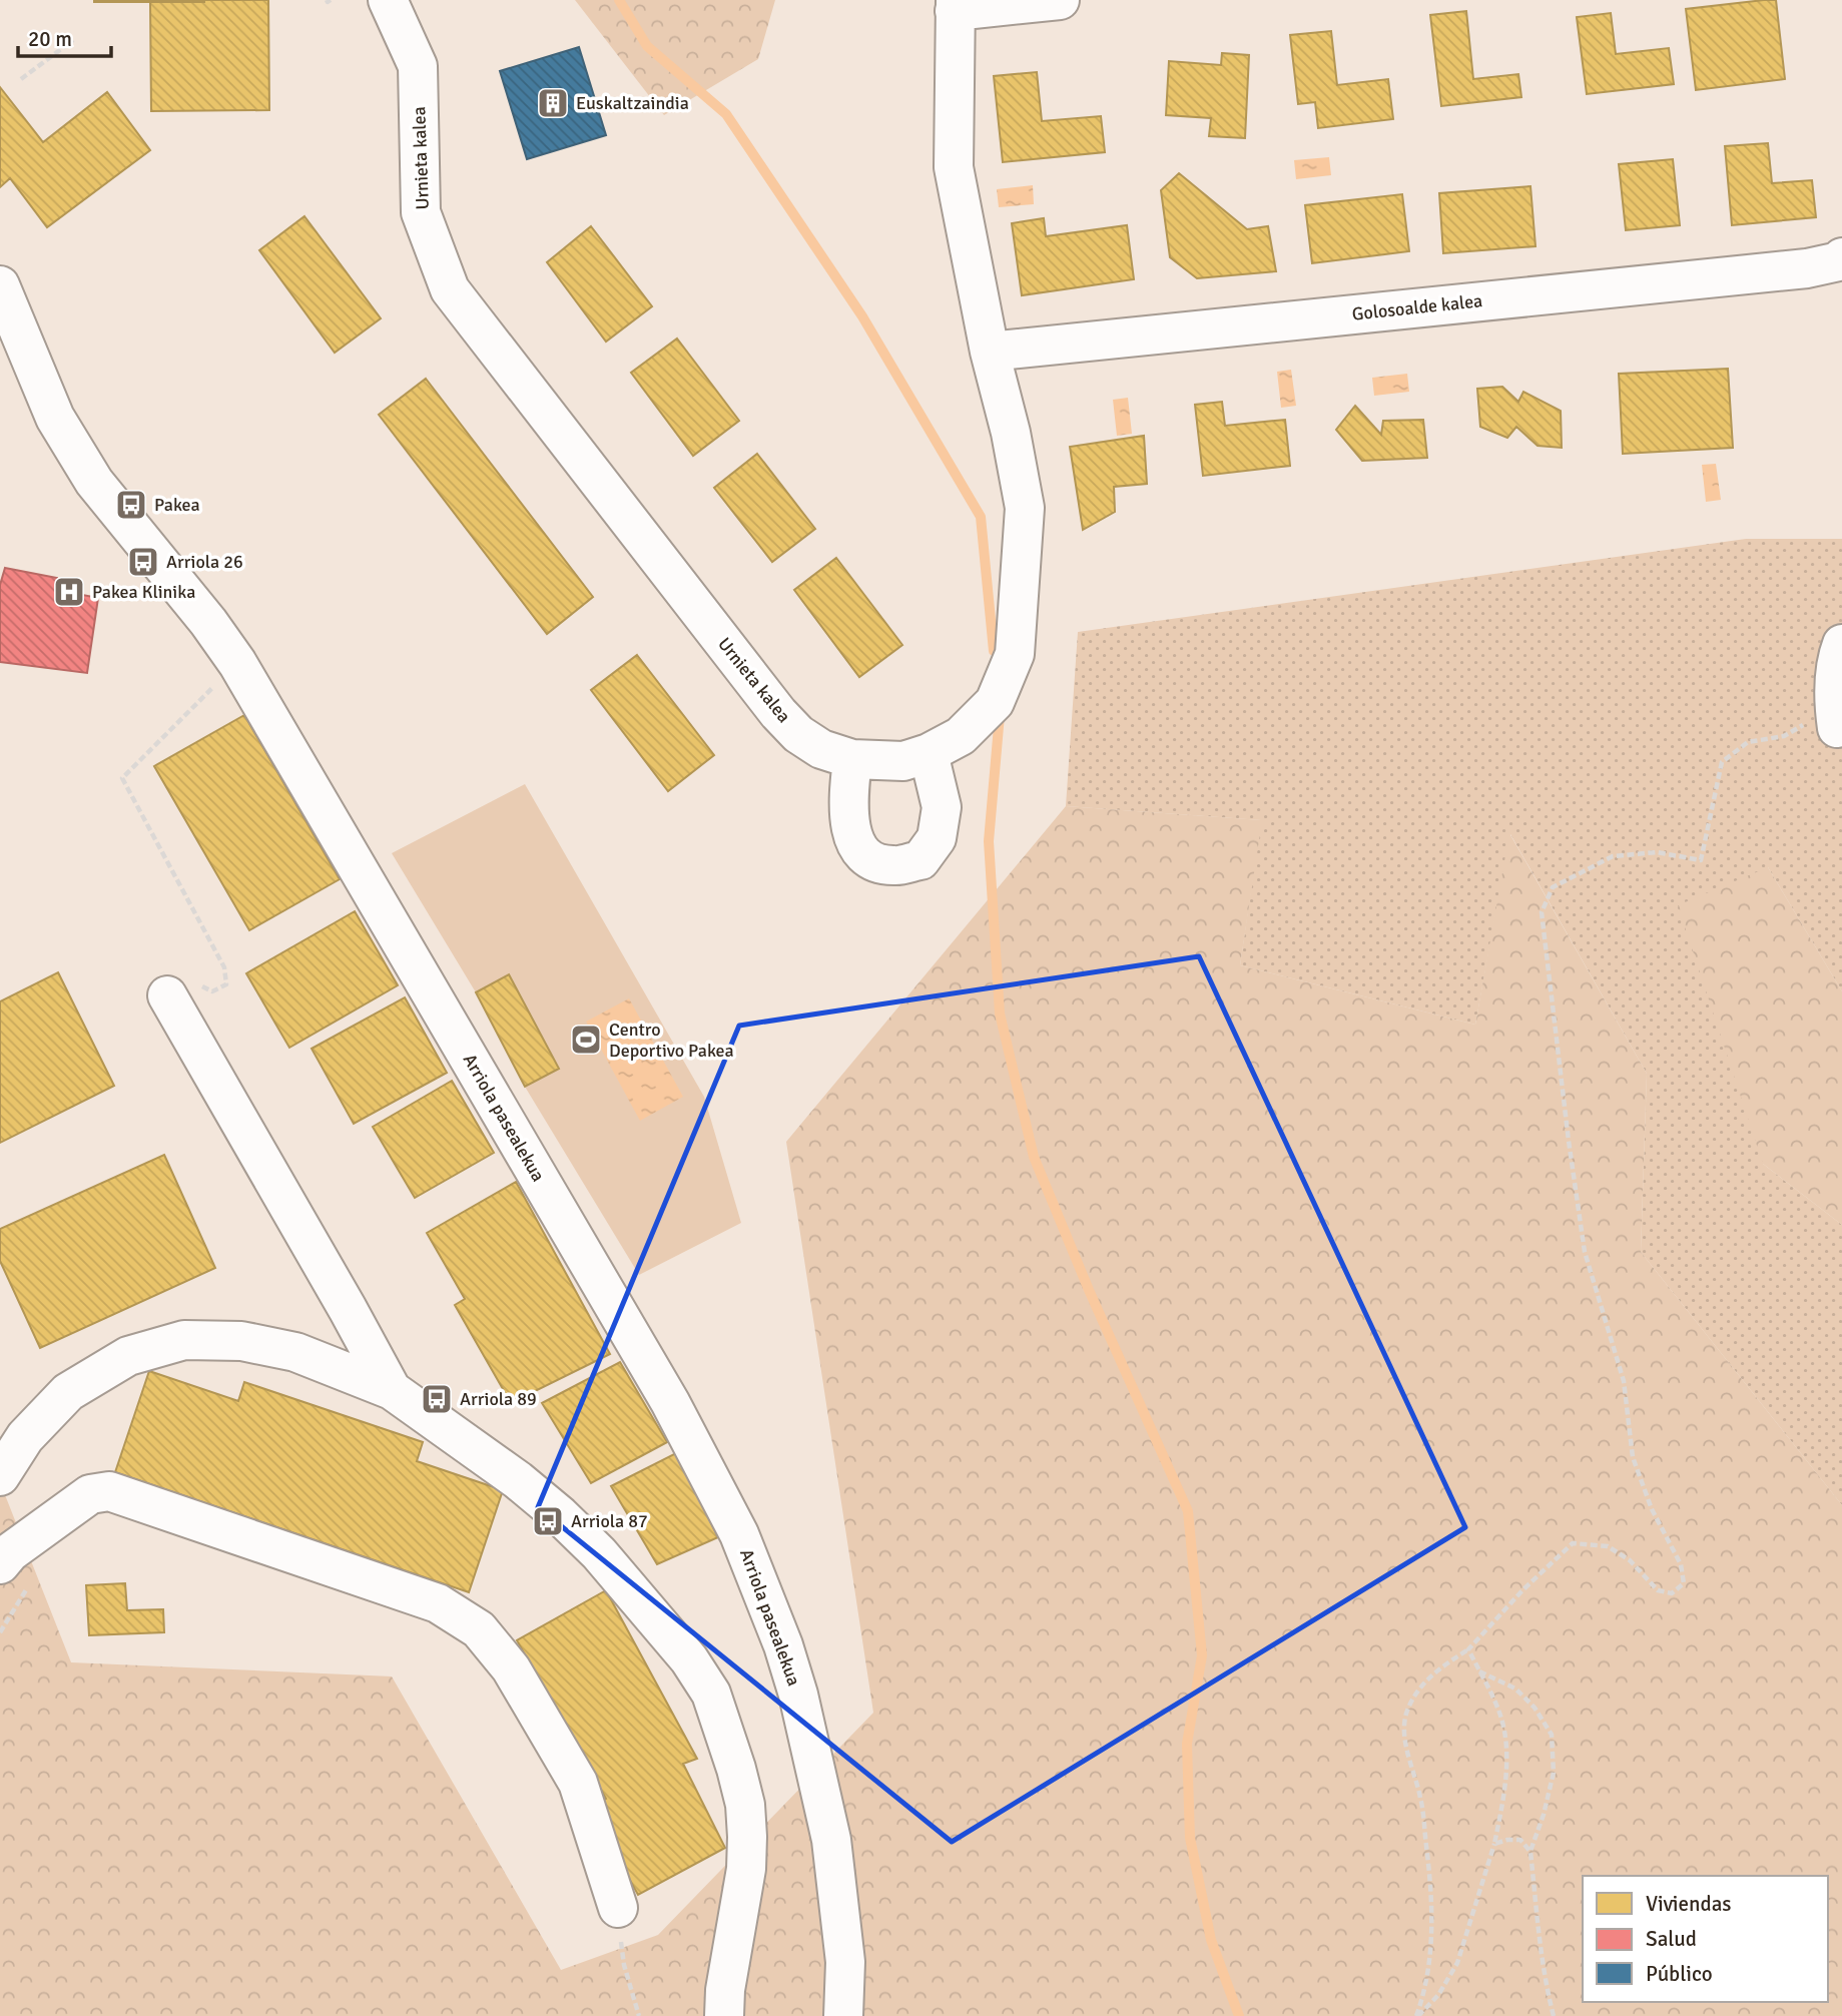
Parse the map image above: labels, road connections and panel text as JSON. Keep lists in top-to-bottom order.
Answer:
{
  "streets": {
    "street": ["Urnieta kalea", "Golosoalde kalea", "Arriola pasealekua"]
  },
  "crossings": [
    ["Urnieta kalea", "Golosoalde kalea"]
  ],
  "places": {
    "building": ["Euskaltzaindia"],
    "bus stop": [
      "Pakea",
      "Arriola 26",
      "Arriola 89",
      "Arriola 87"
    ],
    "hospital": ["Pakea Klinika"],
    "sports": ["Centro Deportivo Pakea"]
  },
  "legend": ["Viviendas", "Salud", "Público"],
  "scale_bar": "20 m"
}
